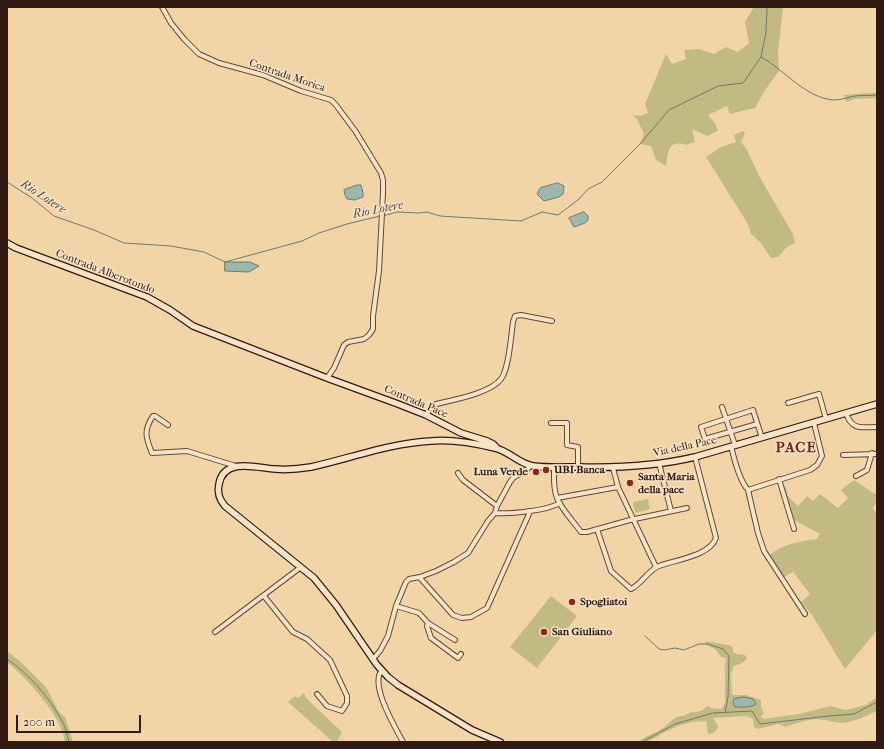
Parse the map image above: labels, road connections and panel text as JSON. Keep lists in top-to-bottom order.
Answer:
{
  "streets": {
    "main road": ["Contrada Alberotondo", "Contrada Pace", "Via della Pace"],
    "street": ["Contrada Morica"]
  },
  "crossings": [
    ["Contrada Morica", "Contrada Alberotondo"],
    ["Contrada Morica", "Contrada Pace"],
    ["Contrada Alberotondo", "Contrada Pace"],
    ["Contrada Pace", "Via della Pace"]
  ],
  "districts": ["PACE"],
  "water": ["Rio Lotere"],
  "places": [
    "UBI Banca",
    "Luna Verde",
    "Santa Maria della pace",
    "Spogliatoi",
    "San Giuliano"
  ],
  "scale_bar": "200 m"
}
